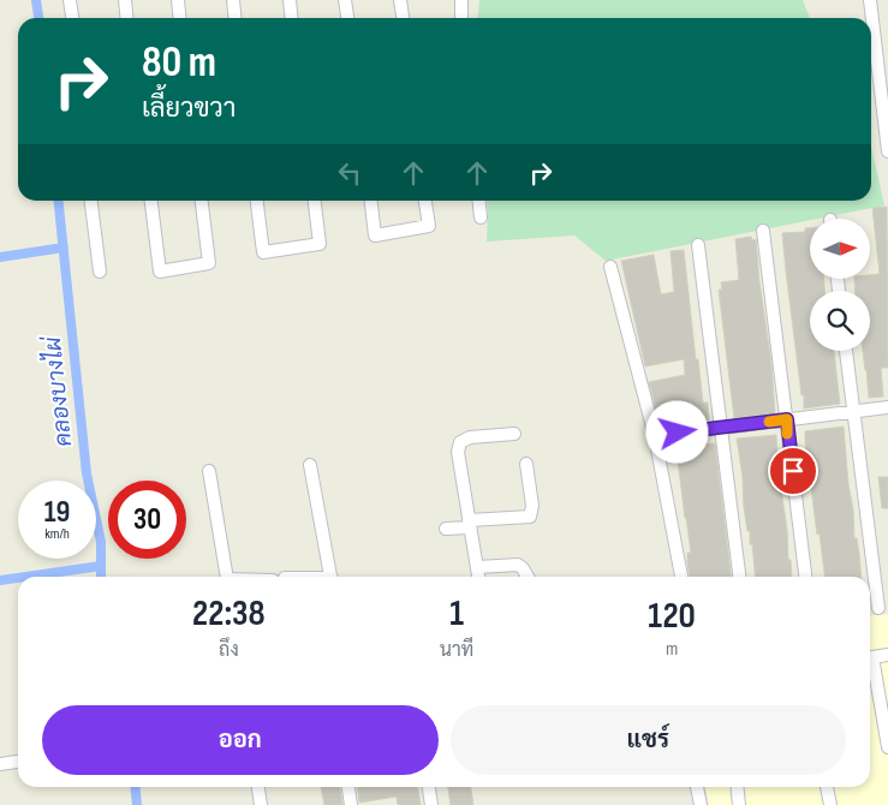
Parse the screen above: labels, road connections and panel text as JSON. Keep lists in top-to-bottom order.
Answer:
{
  "water": ["คลองบางไผ่"],
  "north": "right",
  "page": {
    "turn": ["80 m", "เลี้ยวขวา"],
    "speed": "19 km/h",
    "limit": "30",
    "eta": [
      "22:38",
      "ถึง",
      "1",
      "นาที",
      "120",
      "m"
    ],
    "buttons": ["ออก", "แชร์"]
  }
}
